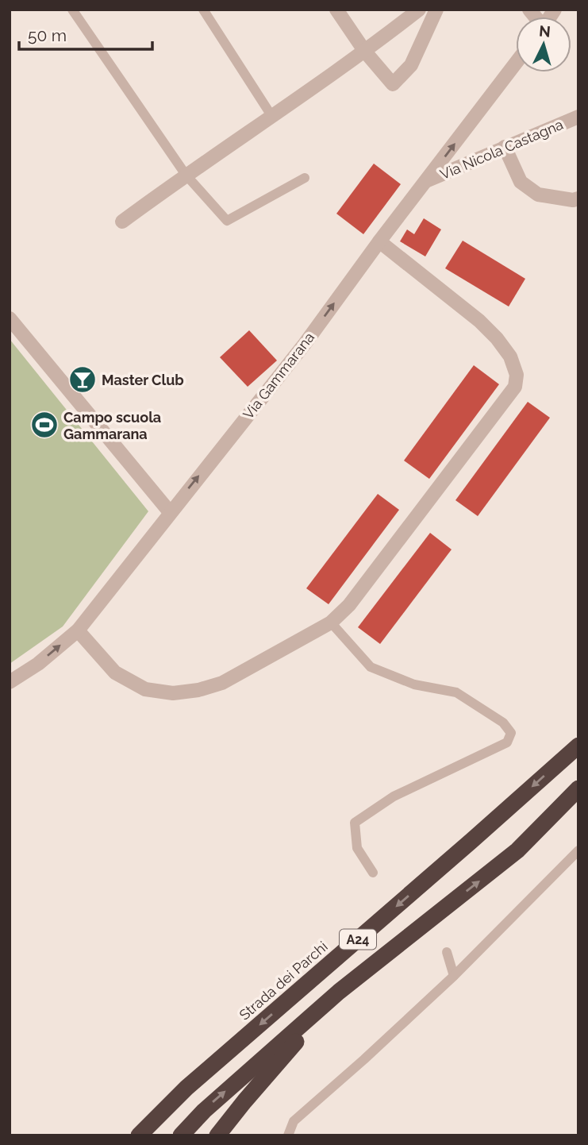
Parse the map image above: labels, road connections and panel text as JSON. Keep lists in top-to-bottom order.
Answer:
{
  "streets": {
    "highway": ["A24", "Strada dei Parchi"],
    "street": ["Via Nicola Castagna", "Via Gammarana"]
  },
  "crossings": [
    ["Via Nicola Castagna", "Via Gammarana"]
  ],
  "one_way": ["Via Gammarana"],
  "places": {
    "bar": ["Master Club"],
    "sports": ["Campo scuola Gammarana"]
  },
  "scale_bar": "50 m",
  "north": "top"
}
